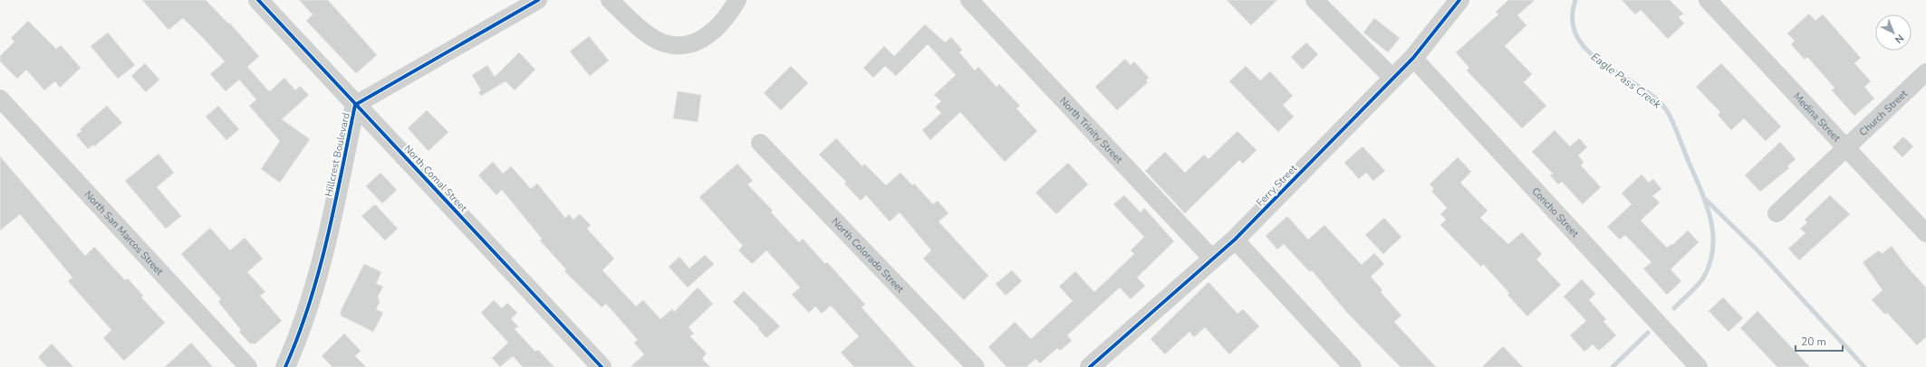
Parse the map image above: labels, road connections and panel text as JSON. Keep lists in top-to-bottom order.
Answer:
{
  "streets": {
    "street": [
      "Church Street",
      "Medina Street",
      "North Trinity Street",
      "Hillcrest Boulevard",
      "North Comal Street",
      "Ferry Street",
      "Concho Street",
      "North San Marcos Street",
      "North Colorado Street"
    ]
  },
  "crossings": [
    ["Church Street", "Medina Street"],
    ["North Trinity Street", "Ferry Street"],
    ["Hillcrest Boulevard", "North Comal Street"],
    ["Ferry Street", "Concho Street"]
  ],
  "water": ["Eagle Pass Creek"],
  "scale_bar": "20 m",
  "north": "bottom right"
}
